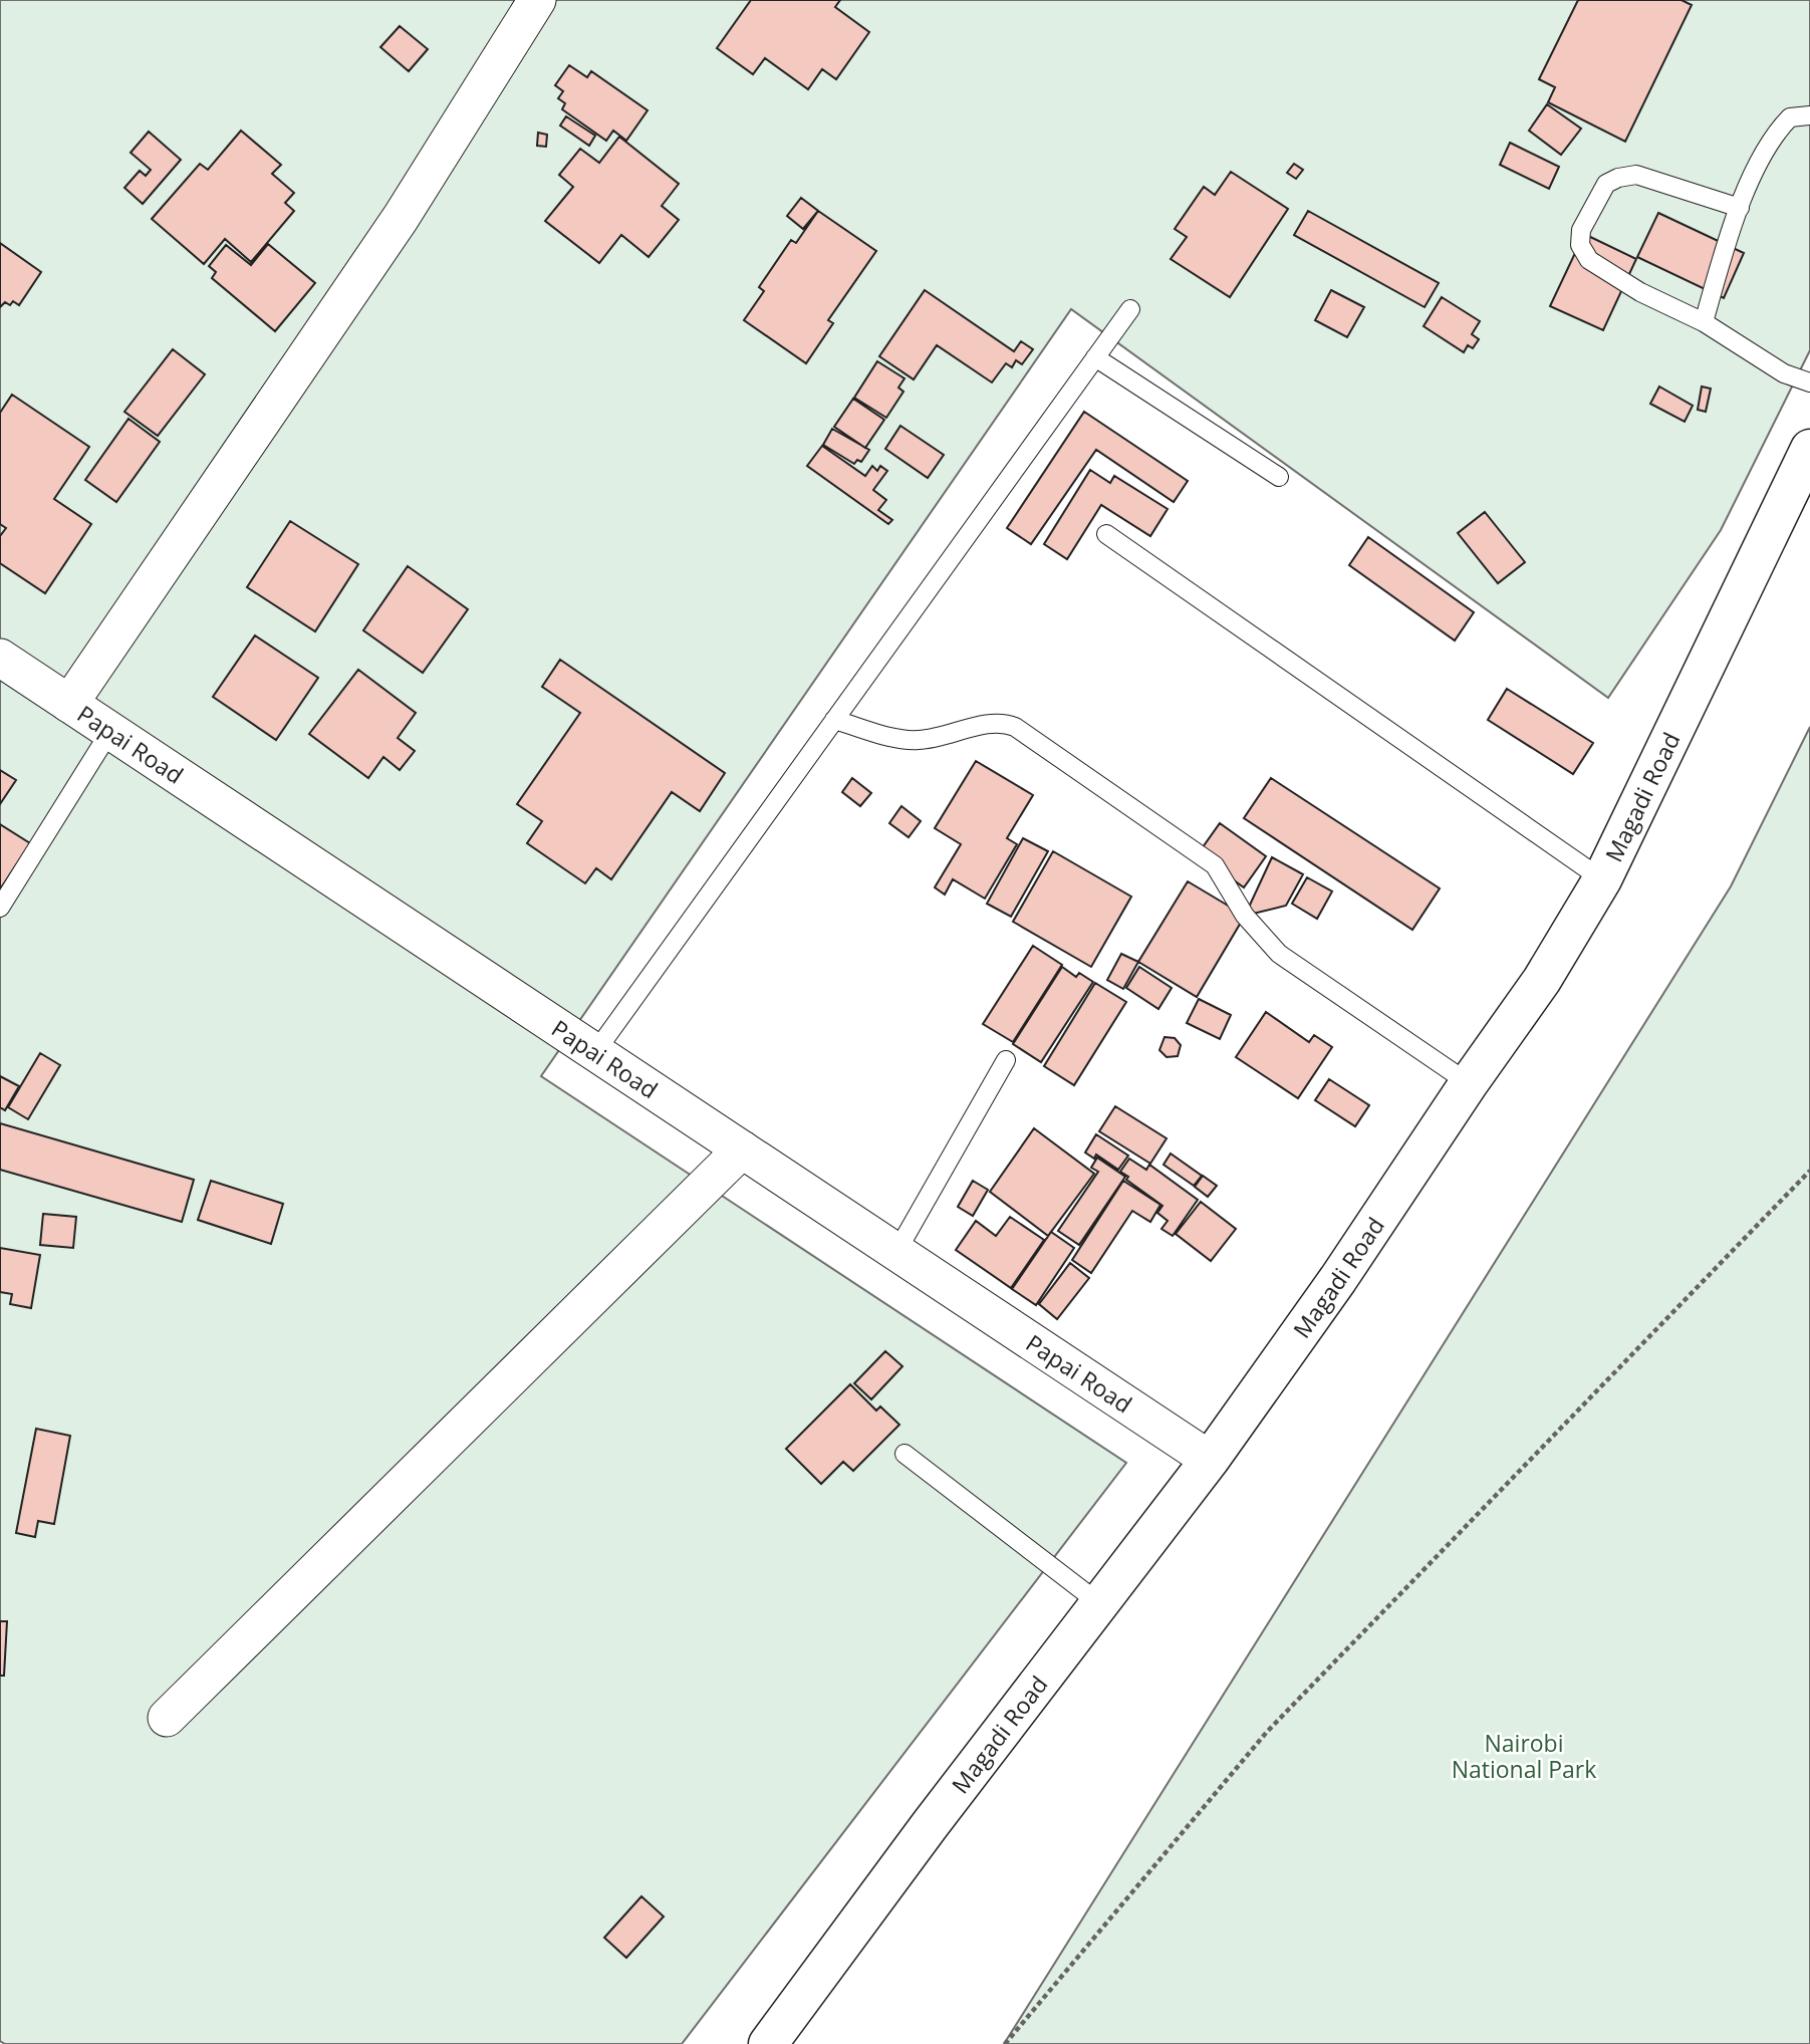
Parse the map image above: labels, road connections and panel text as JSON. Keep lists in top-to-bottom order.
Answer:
{
  "streets": {
    "highway": ["Magadi Road"],
    "street": ["Papai Road"]
  },
  "crossings": [
    ["Papai Road", "Magadi Road"]
  ],
  "parks": ["Nairobi National Park"]
}
